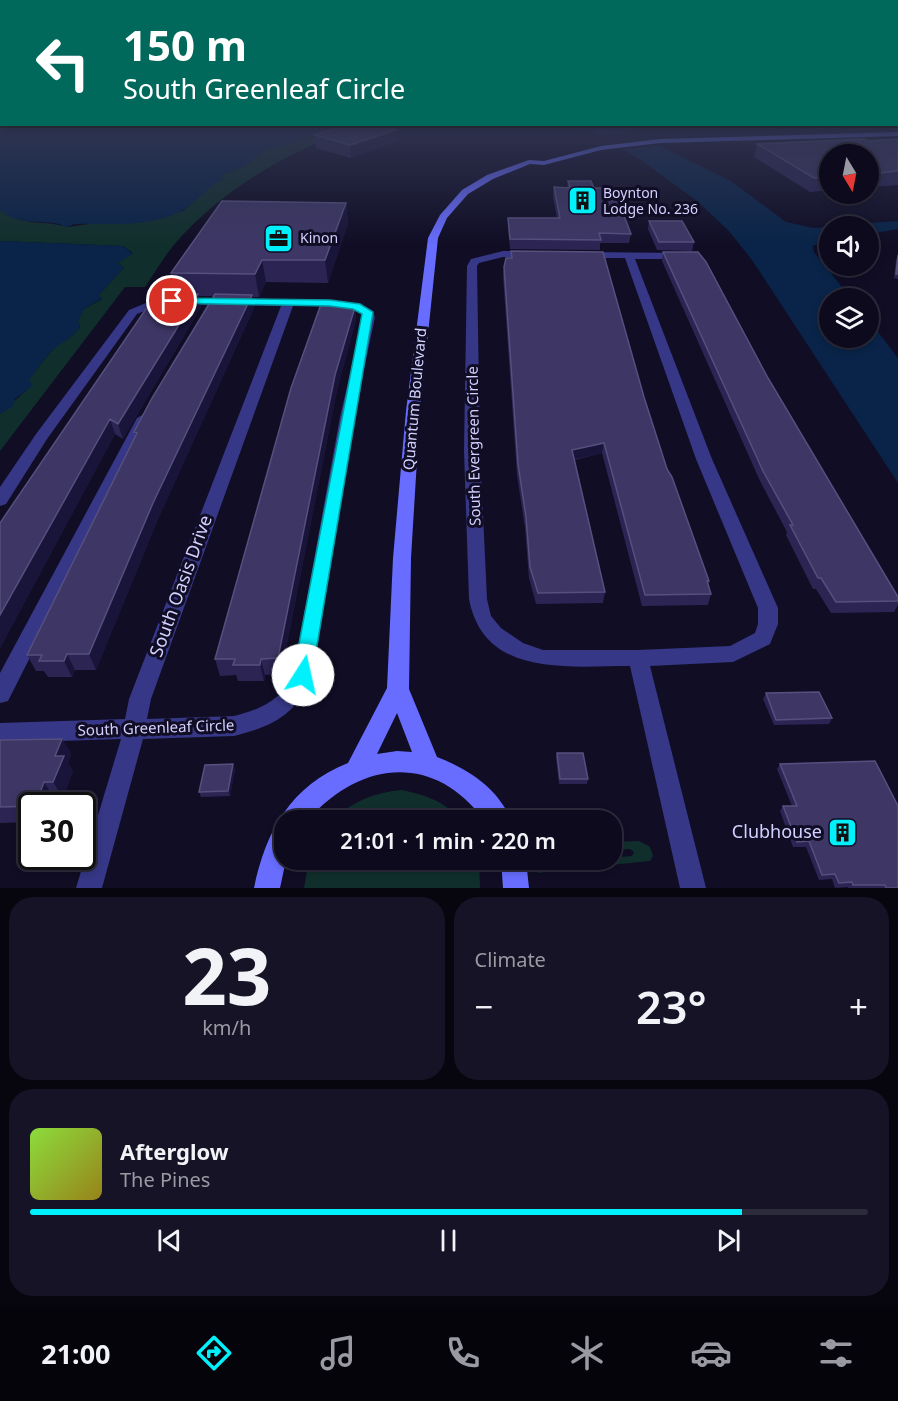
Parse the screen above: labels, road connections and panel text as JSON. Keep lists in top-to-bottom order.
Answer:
{
  "streets": {
    "street": [
      "Quantum Boulevard",
      "South Evergreen Circle",
      "South Oasis Drive",
      "South Greenleaf Circle"
    ]
  },
  "crossings": [
    ["South Oasis Drive", "South Greenleaf Circle"]
  ],
  "places": {
    "building": ["Boynton Lodge No. 236", "Clubhouse"],
    "office": ["Kinon"]
  },
  "north": "bottom",
  "page": {
    "turn": ["150 m", "South Greenleaf Circle"],
    "limit": "30",
    "trip": "21:01 · 1 min · 220 m",
    "tile": [
      ["23", "km/h"],
      "Climate"
    ],
    "heat": ["−", "23°", "+"],
    "song": ["Afterglow", "The Pines"],
    "tabs": "21:00"
  }
}
